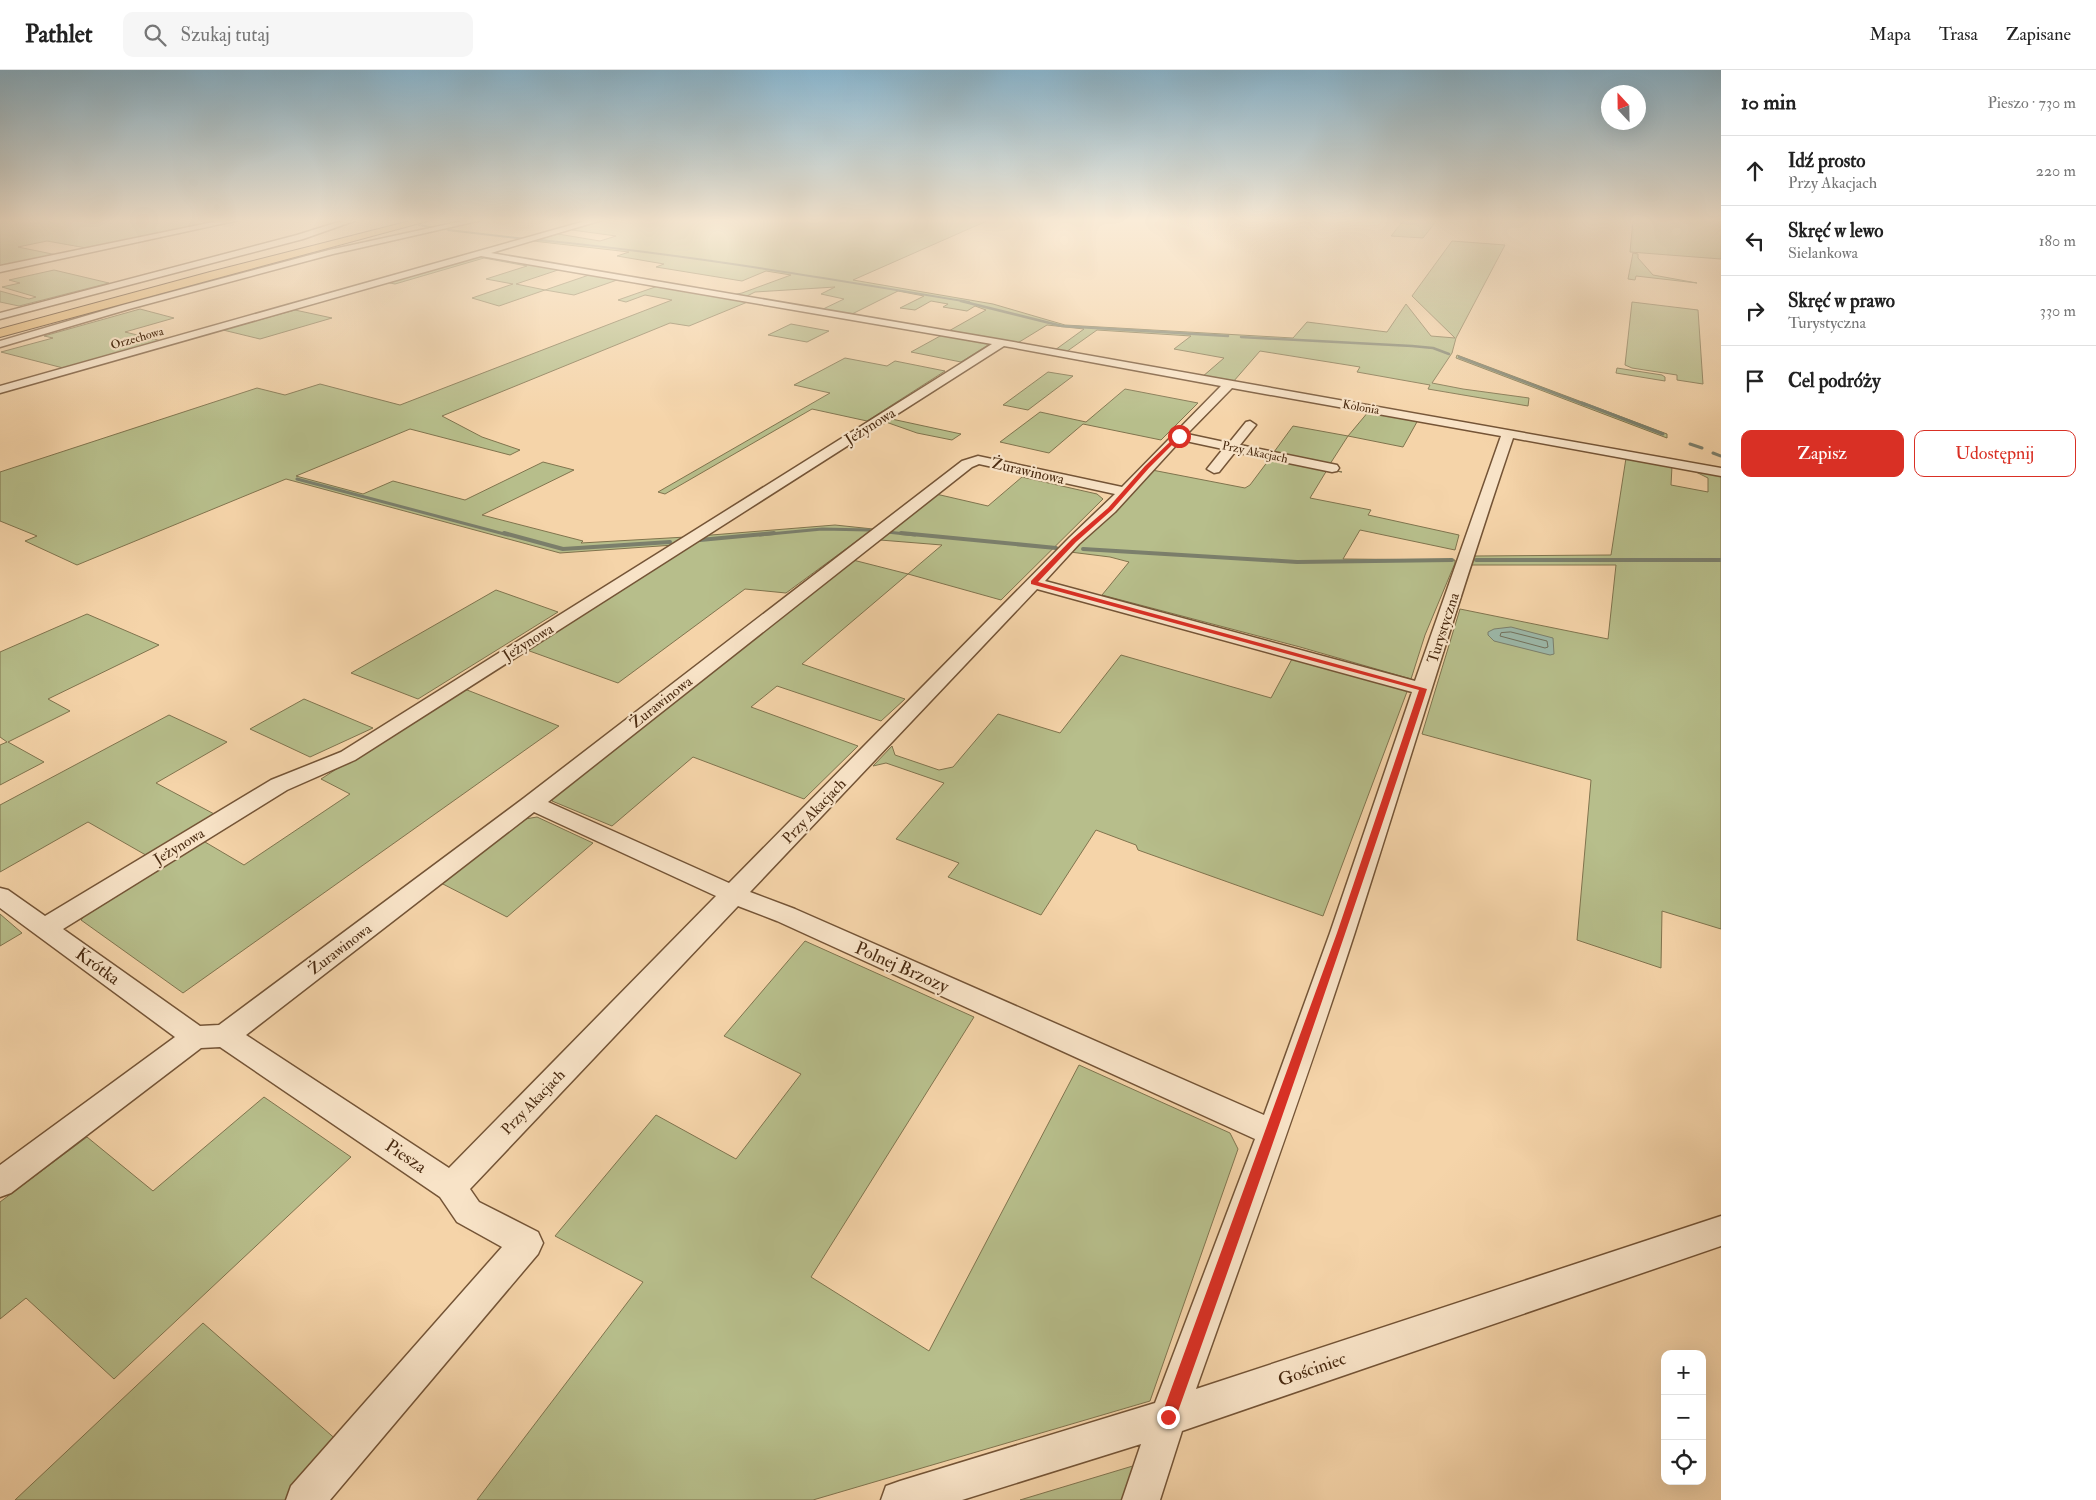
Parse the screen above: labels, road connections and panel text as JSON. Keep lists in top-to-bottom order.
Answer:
{
  "streets": {
    "street": [
      "Orzechowa",
      "Kolonia",
      "Jeżynowa",
      "Przy Akacjach",
      "Żurawinowa",
      "Turystyczna",
      "Krótka",
      "Polnej Brzozy",
      "Piesza",
      "Gościniec"
    ]
  },
  "crossings": [
    ["Kolonia", "Jeżynowa"],
    ["Kolonia", "Przy Akacjach"],
    ["Kolonia", "Turystyczna"],
    ["Jeżynowa", "Krótka"],
    ["Przy Akacjach", "Żurawinowa"],
    ["Przy Akacjach", "Polnej Brzozy"],
    ["Przy Akacjach", "Piesza"],
    ["Żurawinowa", "Krótka"],
    ["Żurawinowa", "Polnej Brzozy"],
    ["Żurawinowa", "Piesza"],
    ["Turystyczna", "Polnej Brzozy"],
    ["Turystyczna", "Gościniec"],
    ["Krótka", "Piesza"]
  ],
  "north": "top",
  "page": {
    "header": "Pathlet",
    "search": "Szukaj tutaj",
    "nav": ["Mapa", "Trasa", "Zapisane"],
    "heading": ["10 min", "Pieszo · 730 m"],
    "list": [
      ["Idź prosto", "Przy Akacjach", "220 m"],
      ["Skręć w lewo", "Sielankowa", "180 m"],
      ["Skręć w prawo", "Turystyczna", "330 m"],
      "Cel podróży"
    ],
    "buttons": ["Zapisz", "Udostępnij"],
    "map_buttons": ["+", "−"]
  }
}
